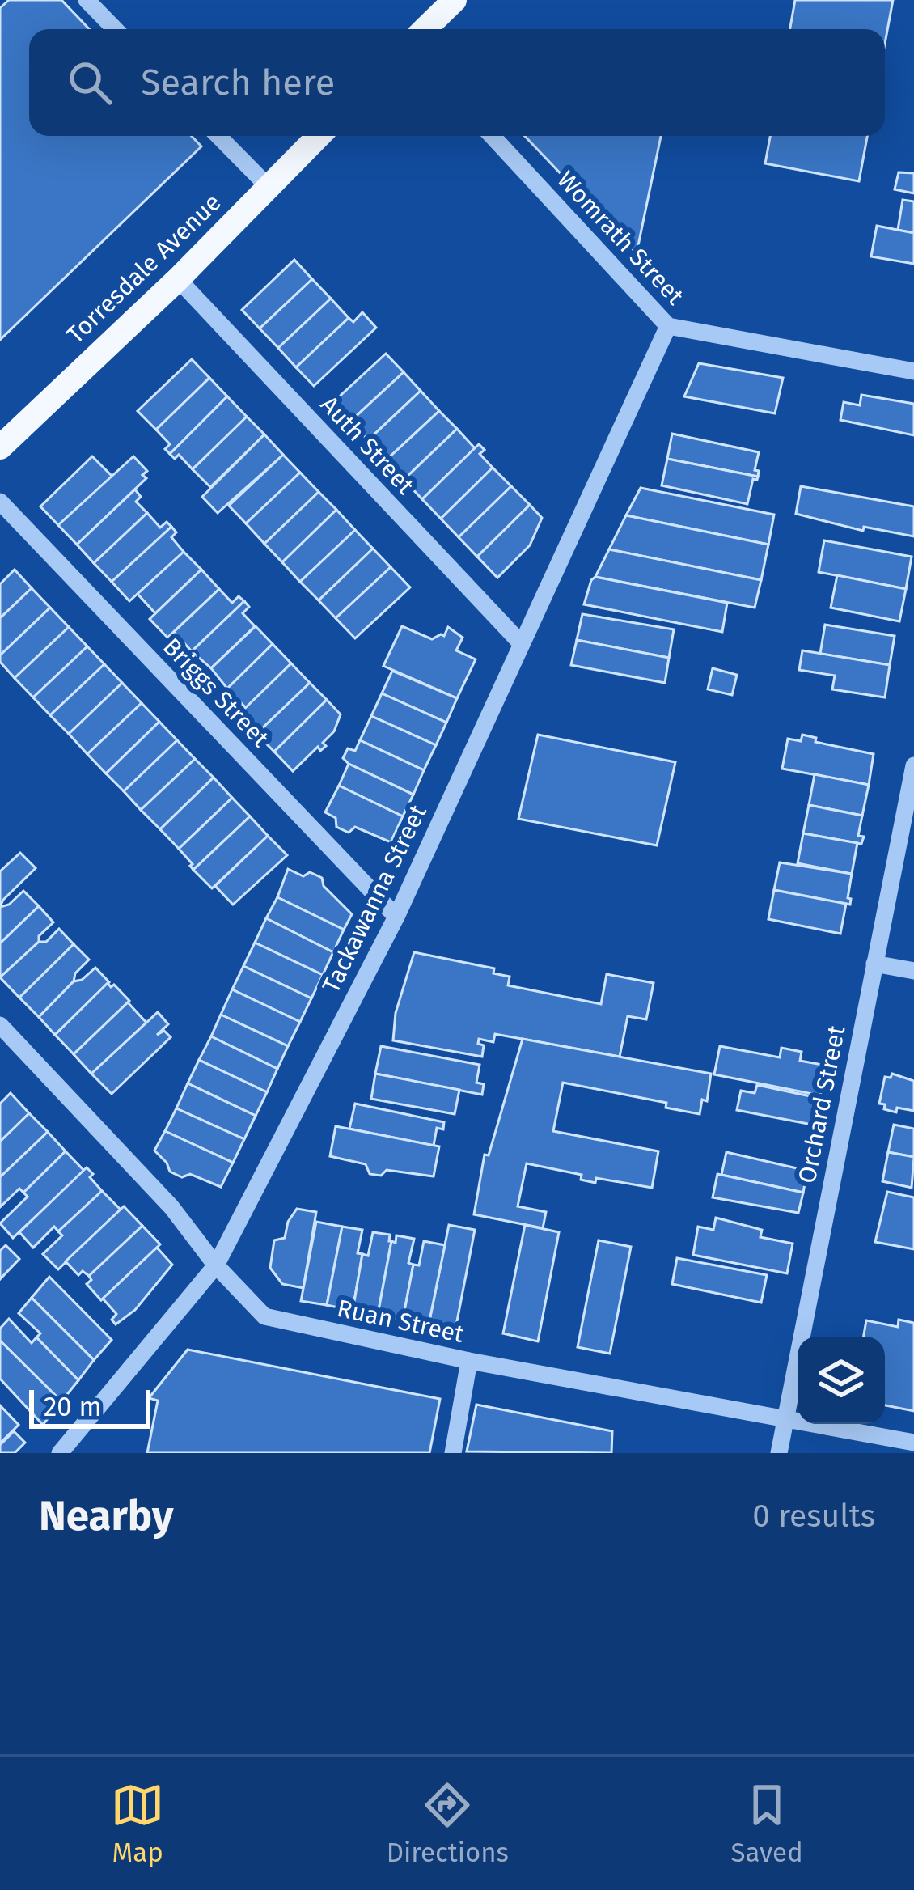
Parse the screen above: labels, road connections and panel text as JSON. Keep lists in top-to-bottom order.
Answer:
{
  "streets": {
    "main road": ["Torresdale Avenue"],
    "street": [
      "Womrath Street",
      "Auth Street",
      "Briggs Street",
      "Tackawanna Street",
      "Orchard Street",
      "Ruan Street"
    ]
  },
  "crossings": [
    ["Womrath Street", "Tackawanna Street"],
    ["Torresdale Avenue", "Auth Street"],
    ["Auth Street", "Tackawanna Street"],
    ["Briggs Street", "Tackawanna Street"],
    ["Tackawanna Street", "Ruan Street"],
    ["Orchard Street", "Ruan Street"]
  ],
  "scale_bar": "20 m",
  "page": {
    "search": "Search here",
    "scale": "20 m",
    "heading": ["Nearby", "0 results"],
    "nav": ["Map", "Directions", "Saved"]
  }
}
